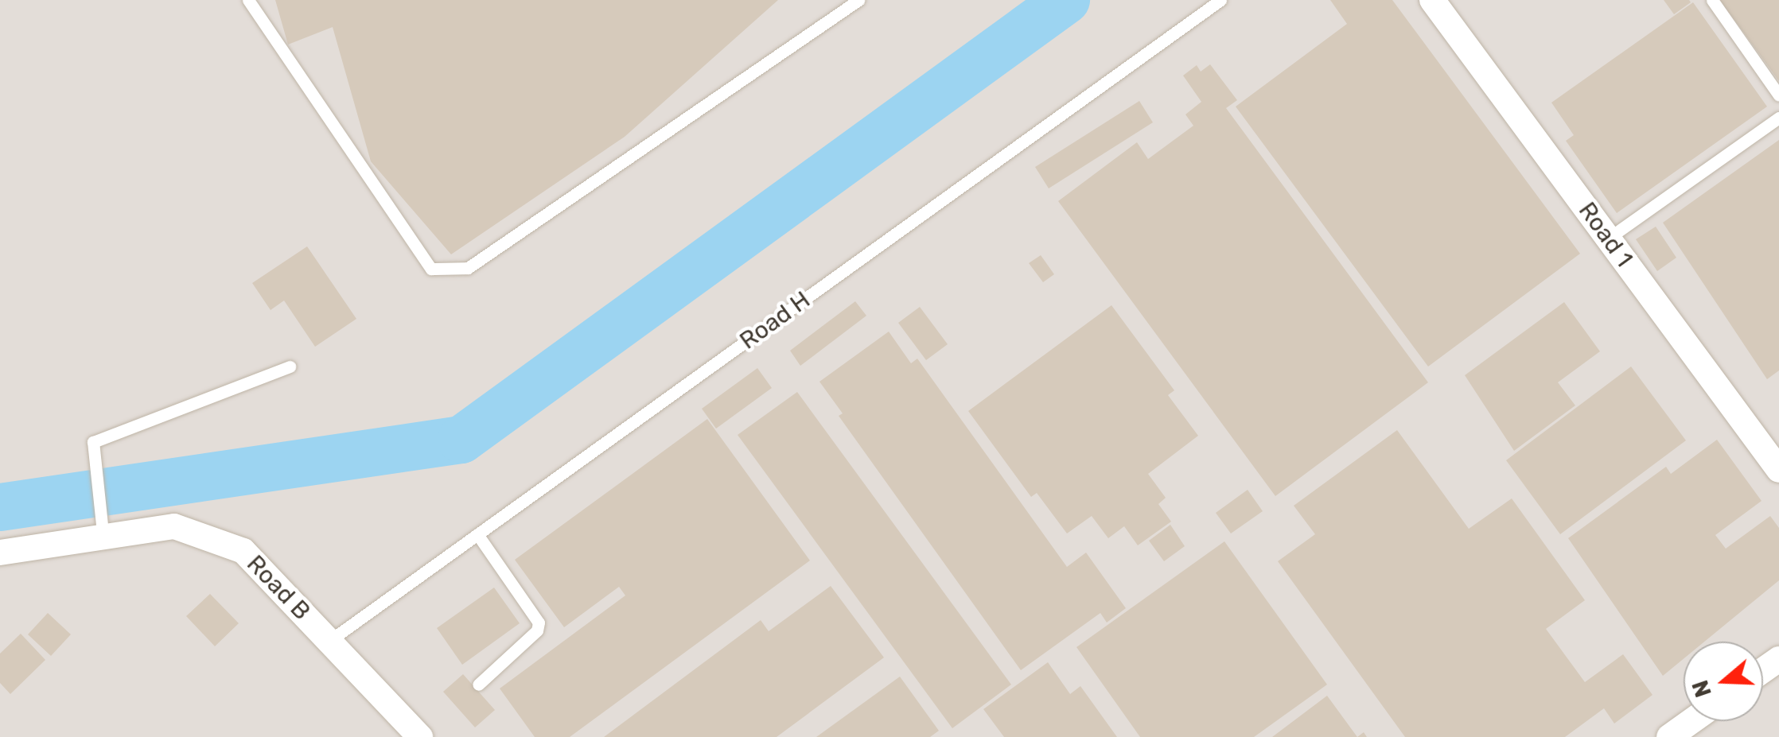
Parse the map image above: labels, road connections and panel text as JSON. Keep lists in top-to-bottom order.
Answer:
{
  "streets": {
    "street": ["Road 1", "Road B"],
    "lane": ["Road H"]
  },
  "crossings": [
    ["Road H", "Road B"]
  ],
  "north": "left"
}
